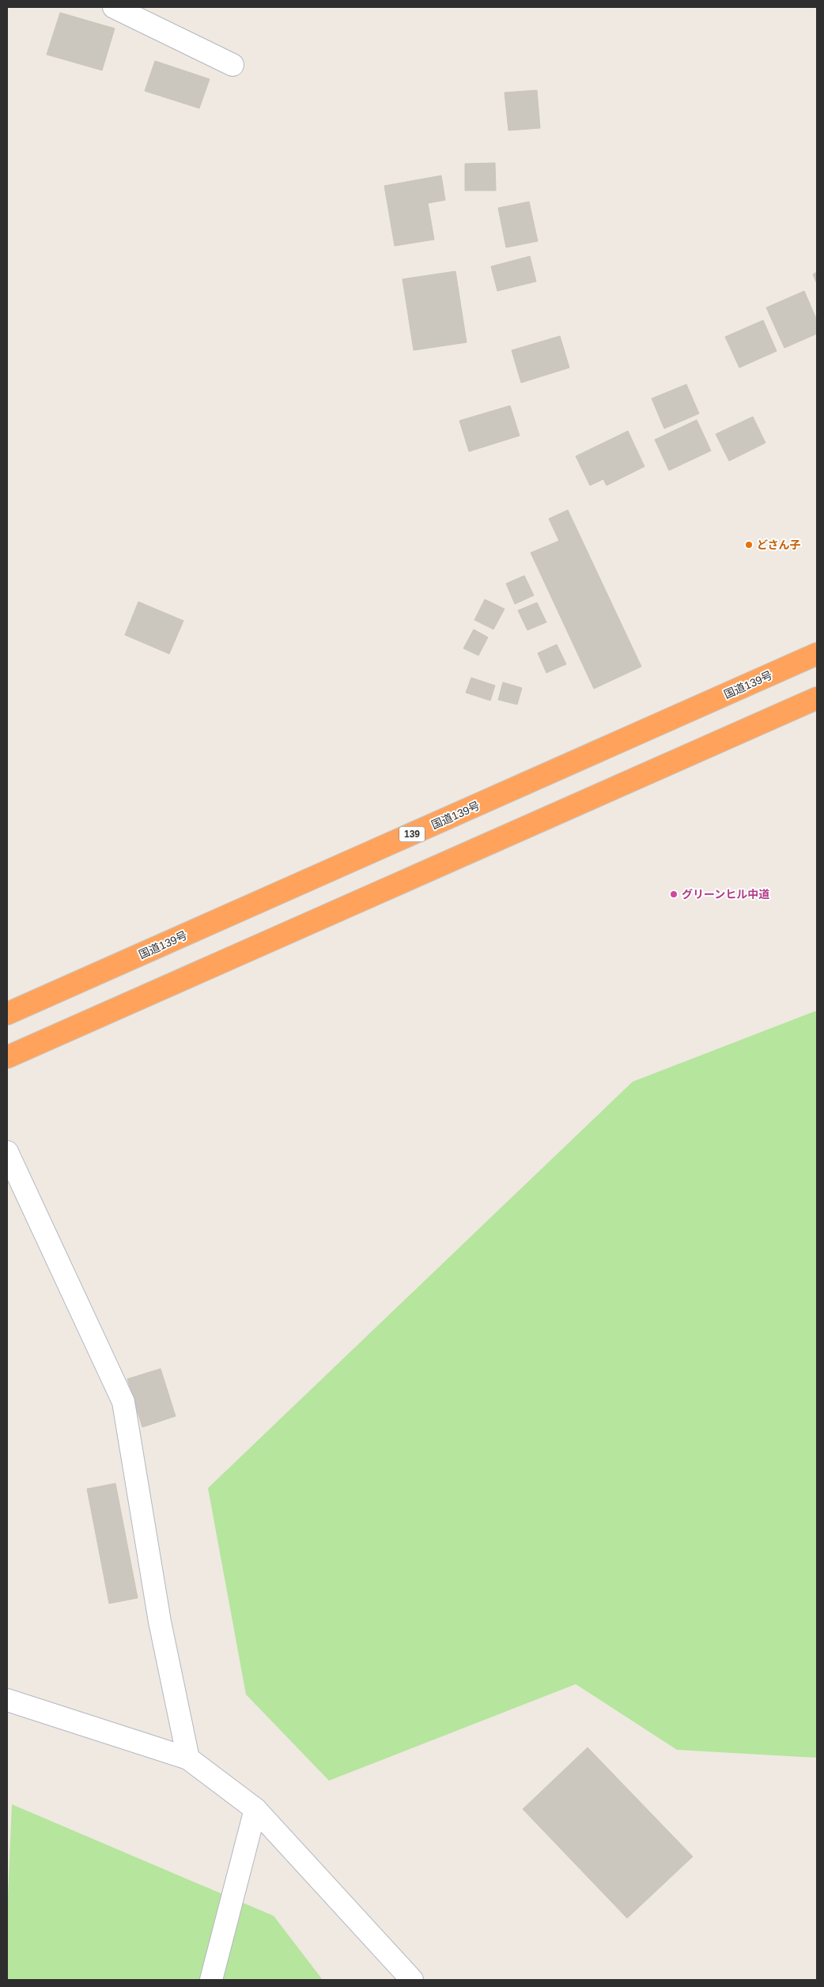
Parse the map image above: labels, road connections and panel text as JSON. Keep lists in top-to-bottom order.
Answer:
{
  "streets": {
    "highway": ["国道139号", "139"]
  },
  "places": ["どさん子", "グリーンヒル中道"]
}
